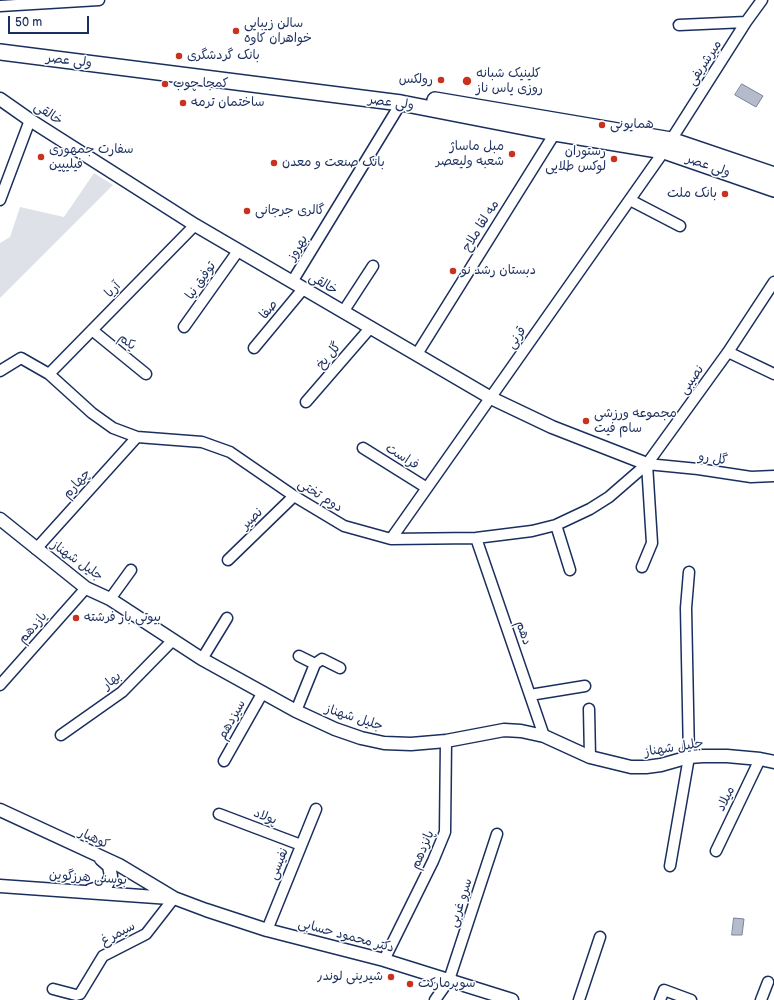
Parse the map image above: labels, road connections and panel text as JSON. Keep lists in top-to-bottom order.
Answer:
{
  "streets": {
    "main road": ["ولی عصر"],
    "street": [
      "میرشریفی",
      "خالقی",
      "مه لقا ملاح",
      "بهروز",
      "توفیق نیا",
      "آریا",
      "صفا",
      "قرنی",
      "یکم",
      "گل یخ",
      "نصیبی",
      "فراست",
      "گل رو",
      "چهارم",
      "دوم تختی",
      "نصیر",
      "جلیل شهناز",
      "یازدهم",
      "دهم",
      "بهار",
      "سیزدهم",
      "میلاد",
      "پولاد",
      "کوهیار",
      "پانزدهم",
      "نفیسی",
      "بوسنی هرزگوین",
      "سرو غربی",
      "سیمرغ",
      "دکتر محمود حسابی"
    ]
  },
  "crossings": [
    ["ولی عصر", "میرشریفی"],
    ["ولی عصر", "مه لقا ملاح"],
    ["ولی عصر", "بهروز"],
    ["ولی عصر", "قرنی"],
    ["میرشریفی", "قرنی"],
    ["خالقی", "مه لقا ملاح"],
    ["خالقی", "بهروز"],
    ["خالقی", "توفیق نیا"],
    ["خالقی", "آریا"],
    ["خالقی", "صفا"],
    ["خالقی", "قرنی"],
    ["خالقی", "گل یخ"],
    ["خالقی", "نصیبی"],
    ["خالقی", "گل رو"],
    ["خالقی", "دوم تختی"],
    ["آریا", "یکم"],
    ["آریا", "دوم تختی"],
    ["قرنی", "فراست"],
    ["قرنی", "دوم تختی"],
    ["نصیبی", "گل رو"],
    ["نصیبی", "دوم تختی"],
    ["گل رو", "دوم تختی"],
    ["چهارم", "دوم تختی"],
    ["چهارم", "جلیل شهناز"],
    ["دوم تختی", "نصیر"],
    ["دوم تختی", "دهم"],
    ["جلیل شهناز", "یازدهم"],
    ["جلیل شهناز", "دهم"],
    ["جلیل شهناز", "بهار"],
    ["جلیل شهناز", "سیزدهم"],
    ["جلیل شهناز", "میلاد"],
    ["جلیل شهناز", "پانزدهم"],
    ["پولاد", "نفیسی"],
    ["کوهیار", "بوسنی هرزگوین"],
    ["کوهیار", "سیمرغ"],
    ["کوهیار", "دکتر محمود حسابی"],
    ["پانزدهم", "دکتر محمود حسابی"],
    ["نفیسی", "دکتر محمود حسابی"],
    ["بوسنی هرزگوین", "سیمرغ"],
    ["بوسنی هرزگوین", "دکتر محمود حسابی"],
    ["سرو غربی", "دکتر محمود حسابی"],
    ["سیمرغ", "دکتر محمود حسابی"]
  ],
  "places": [
    "سالن زیبایی خواهران کاوه",
    "بانک گردشگری",
    "رولکس",
    "کلینیک شبانه روزی یاس ناز",
    "کمجا چوب",
    "ساختمان ترمه",
    "همایونی",
    "مبل ماساژ شعبه ولیعصر",
    "سفارت جمهوری فیلیپین",
    "رستوران لوکس طلایی",
    "بانک صنعت و معدن",
    "بانک ملت",
    "گالری جرجانی",
    "دبستان رشد نو",
    "مجموعه ورزشی سام فیت",
    "بیوتی بار فرشته",
    "شیرینی لوندر",
    "سوپرمارکت"
  ],
  "scale_bar": "50 m"
}
